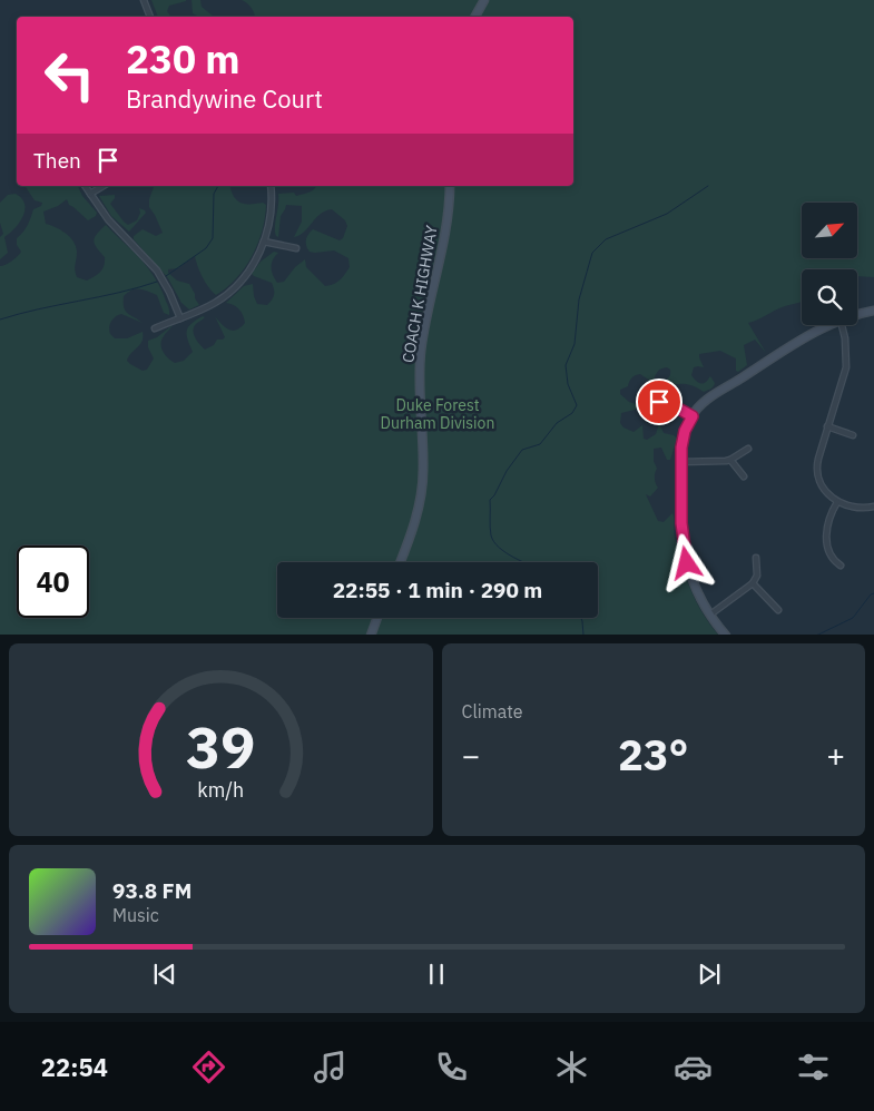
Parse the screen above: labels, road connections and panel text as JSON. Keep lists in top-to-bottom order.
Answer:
{
  "streets": {
    "street": ["COACH K HIGHWAY"]
  },
  "parks": ["Duke Forest Durham Division"],
  "north": "top right",
  "page": {
    "turn": ["230 m", "Brandywine Court"],
    "then": "Then",
    "limit": "40",
    "trip": "22:55 · 1 min · 290 m",
    "tile": "Climate",
    "heat": ["−", "23°", "+"],
    "song": ["93.8 FM", "Music"],
    "tabs": "22:54",
    "gauge": ["39", "km/h"]
  }
}
